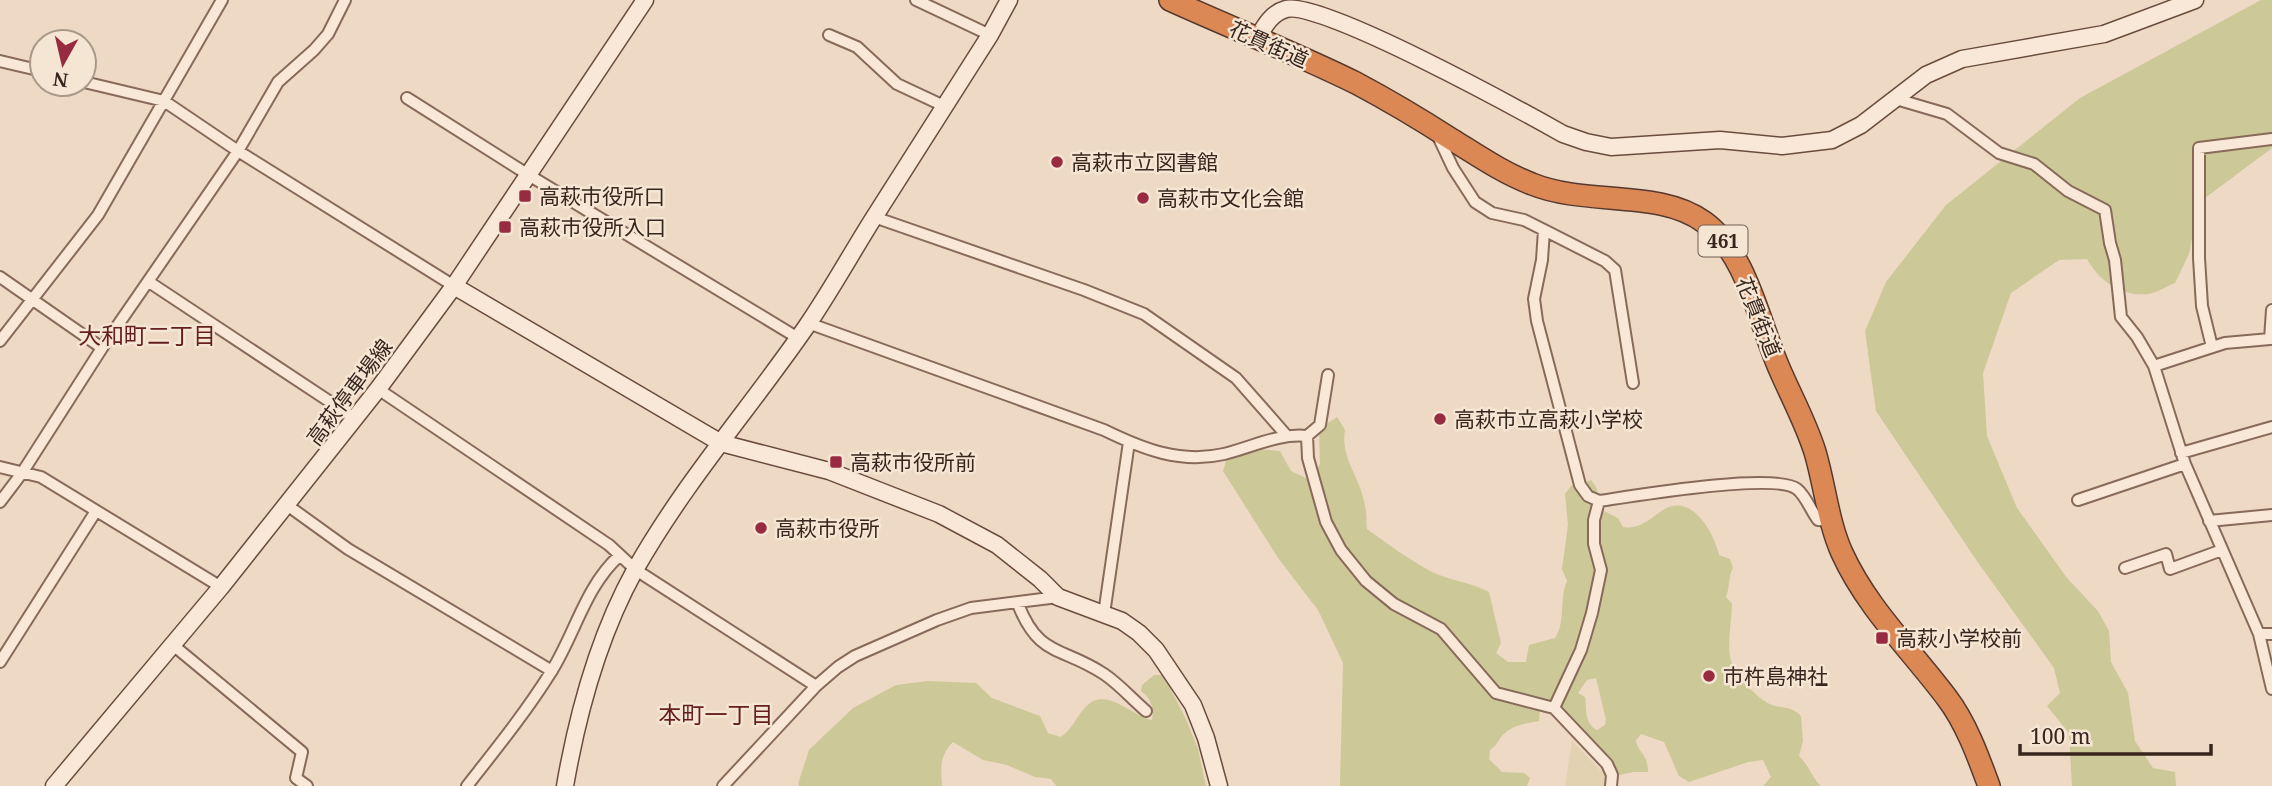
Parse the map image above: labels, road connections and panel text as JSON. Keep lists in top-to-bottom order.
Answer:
{
  "streets": {
    "highway": ["花貫街道", "461"],
    "street": ["高萩停車場線"]
  },
  "districts": ["大和町二丁目", "本町一丁目"],
  "places": {
    "other": [
      "高萩市立図書館",
      "高萩市文化会館",
      "高萩市立高萩小学校",
      "高萩市役所",
      "市杵島神社"
    ],
    "transit": [
      "高萩市役所口",
      "高萩市役所入口",
      "高萩市役所前",
      "高萩小学校前"
    ]
  },
  "scale_bar": "100 m",
  "north": "bottom"
}
